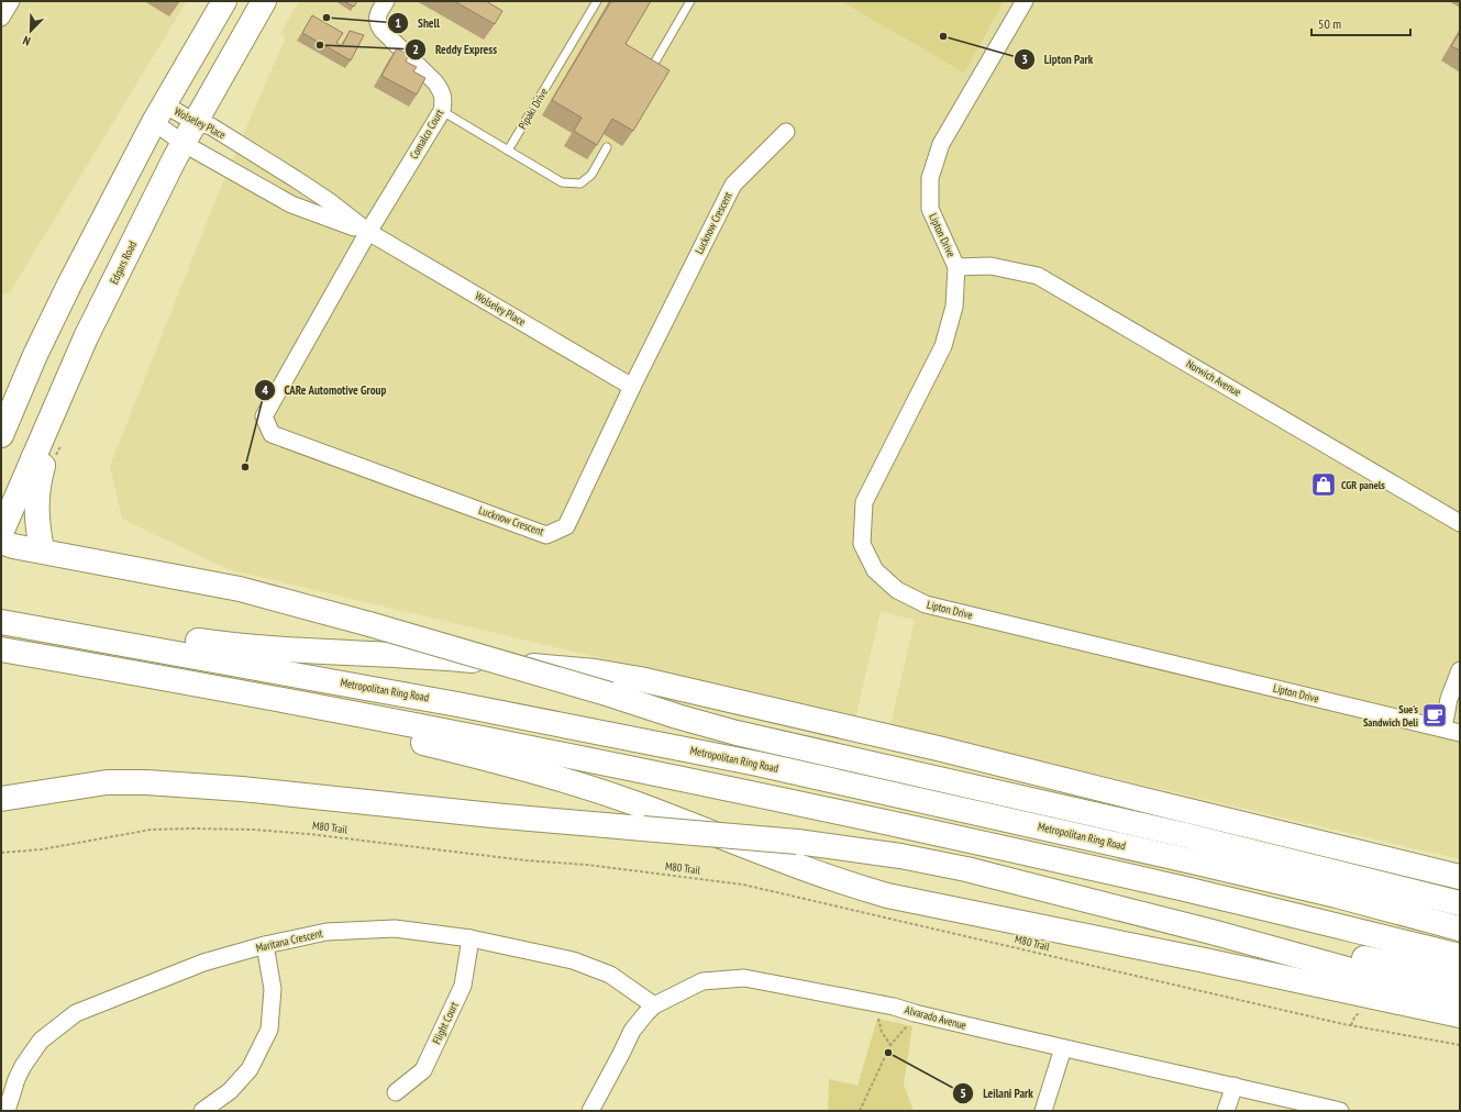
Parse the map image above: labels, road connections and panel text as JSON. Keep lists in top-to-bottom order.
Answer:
{
  "streets": {
    "main road": ["Edgars Road", "Metropolitan Ring Road"],
    "street": [
      "Wolseley Place",
      "Comalco Court",
      "Lucknow Crescent",
      "Lipton Drive",
      "Norwich Avenue",
      "Maritana Crescent",
      "Alvarado Avenue",
      "Flight Court"
    ],
    "lane": ["Pipaki Drive"],
    "path": ["M80 Trail"]
  },
  "crossings": [
    ["Wolseley Place", "Comalco Court"],
    ["Wolseley Place", "Lucknow Crescent"],
    ["Wolseley Place", "Edgars Road"],
    ["Comalco Court", "Lucknow Crescent"],
    ["Lipton Drive", "Norwich Avenue"],
    ["Maritana Crescent", "Alvarado Avenue"],
    ["Maritana Crescent", "Flight Court"]
  ],
  "places": {
    "other": [
      "Shell",
      "Lipton Park",
      "Reddy Express",
      "CARe Automotive Group",
      "Leilani Park"
    ],
    "shop": ["CGR panels"],
    "cafe": ["Sue's Sandwich Deli"]
  },
  "scale_bar": "50 m",
  "north": "bottom left"
}
